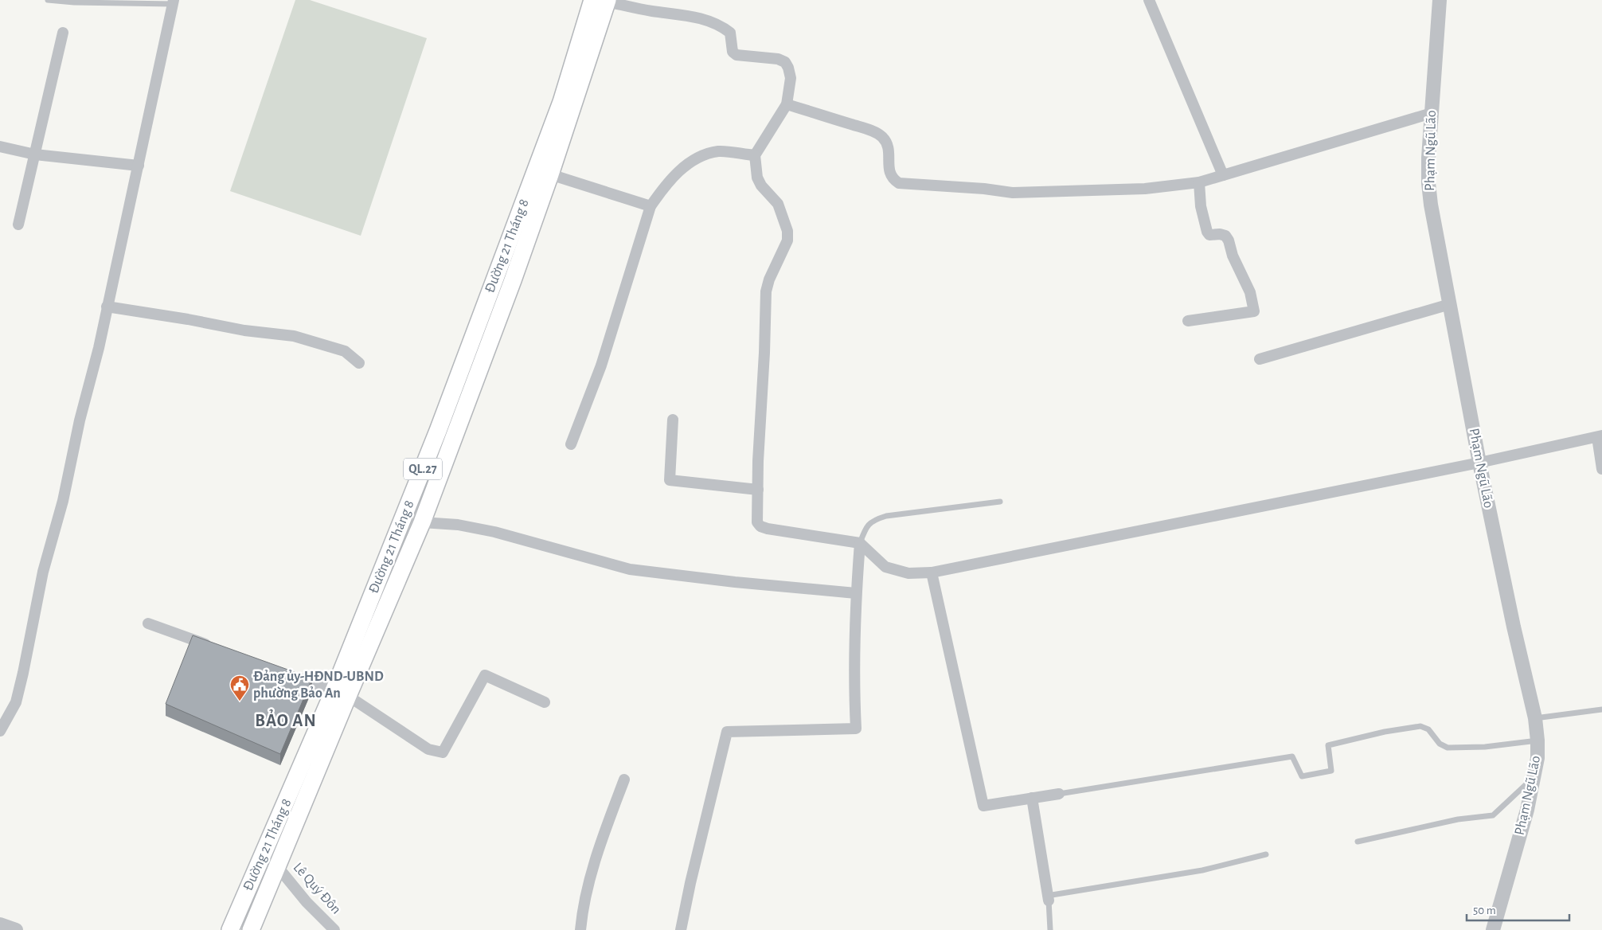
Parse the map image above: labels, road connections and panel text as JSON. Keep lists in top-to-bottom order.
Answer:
{
  "streets": {
    "main road": ["Đường 21 Tháng 8", "QL.27"],
    "street": ["Phạm Ngũ Lão", "Lê Quý Đôn"]
  },
  "crossings": [
    ["Đường 21 Tháng 8", "Lê Quý Đôn"]
  ],
  "districts": ["BẢO AN"],
  "places": {
    "public building": ["Đảng ủy-HĐND-UBND phường Bảo An"]
  },
  "scale_bar": "50 m"
}
